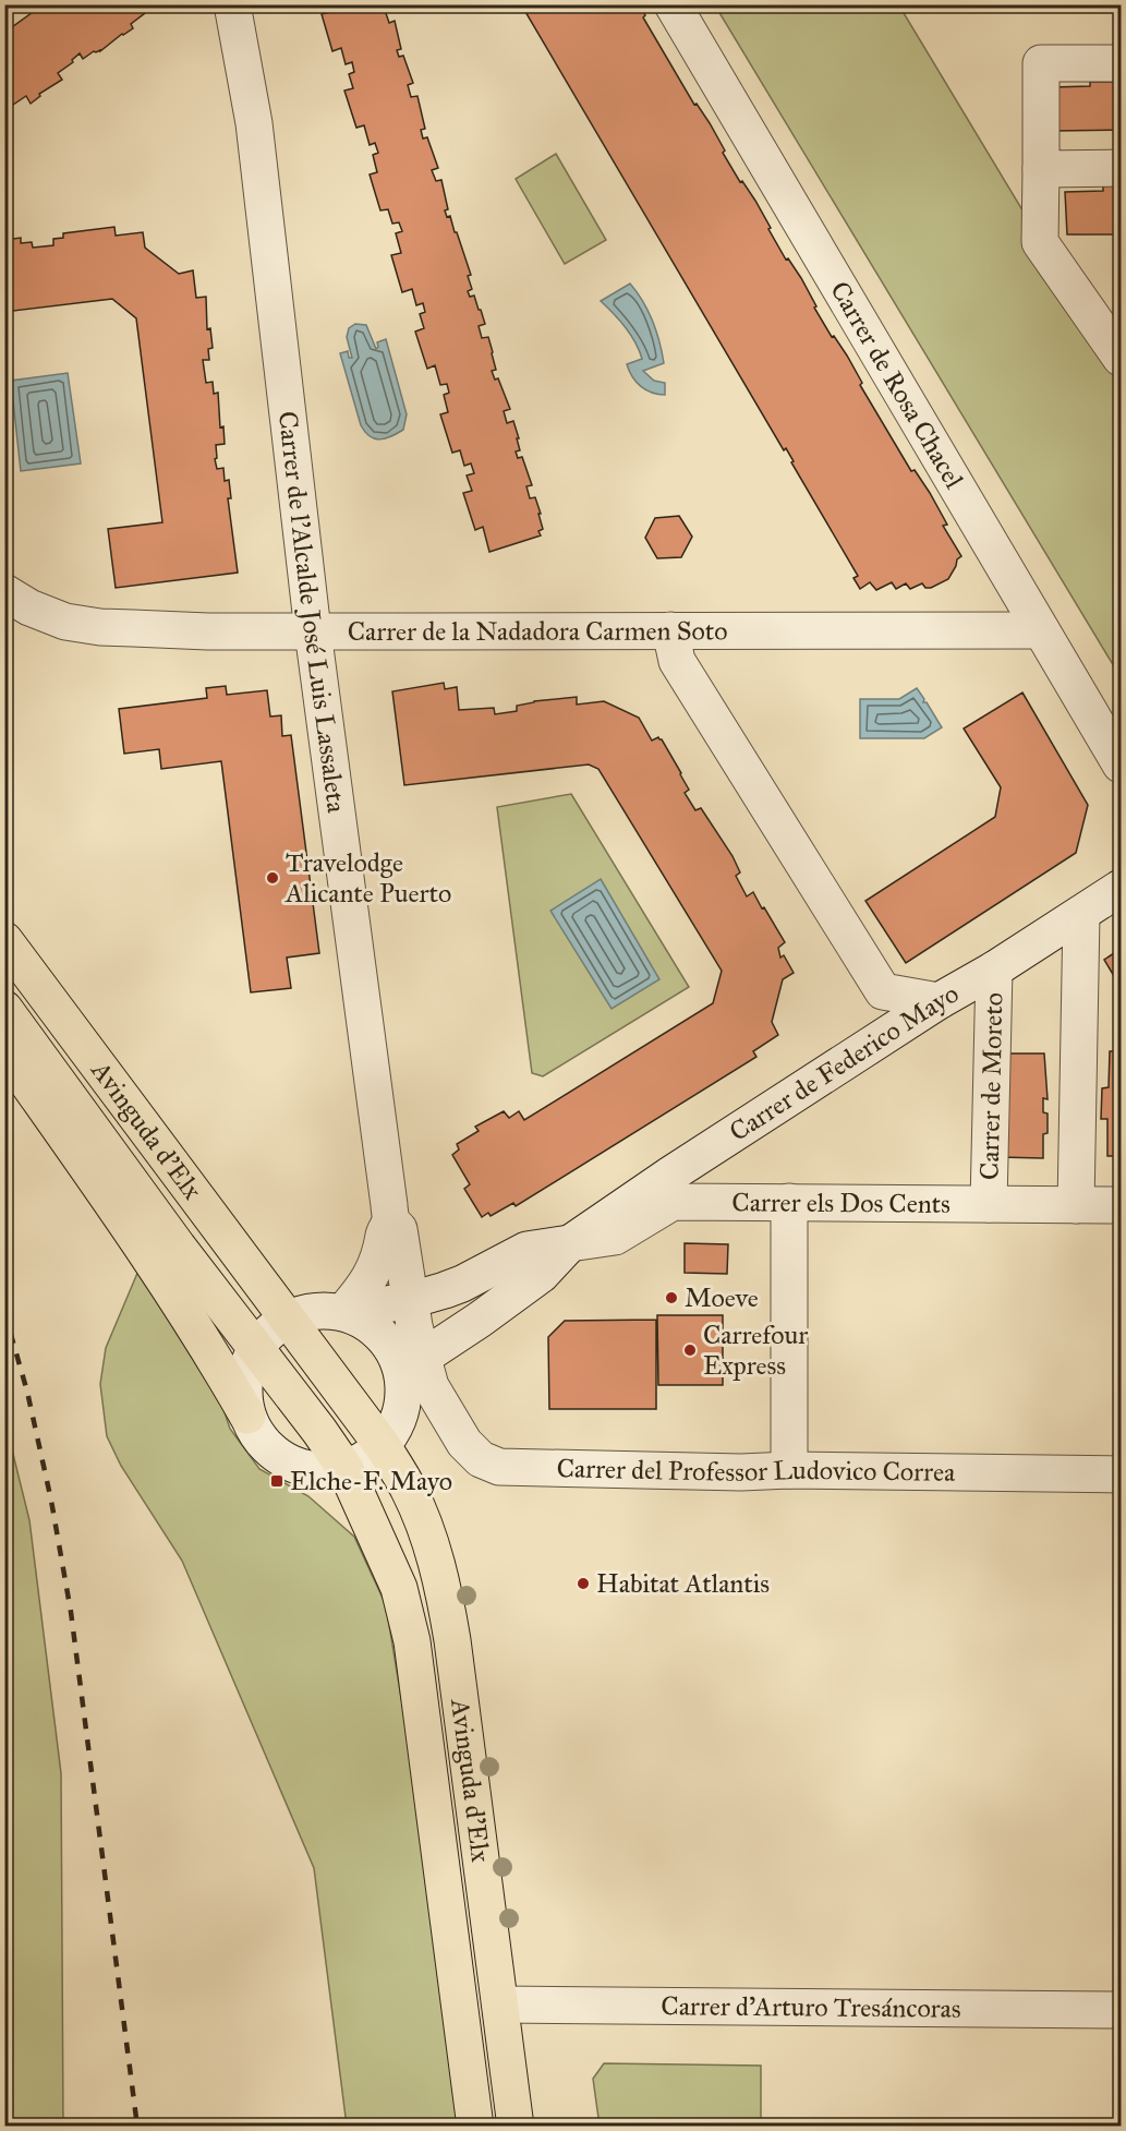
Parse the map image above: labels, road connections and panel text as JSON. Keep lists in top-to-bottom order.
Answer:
{
  "streets": {
    "main road": ["Avinguda d'Elx"],
    "street": [
      "Carrer de Rosa Chacel",
      "Carrer de l'Alcalde José Luis Lassaleta",
      "Carrer de la Nadadora Carmen Soto",
      "Carrer de Federico Mayo",
      "Carrer de Moreto",
      "Carrer els Dos Cents",
      "Carrer del Professor Ludovico Correa",
      "Carrer d'Arturo Tresáncoras"
    ]
  },
  "crossings": [
    ["Carrer de Rosa Chacel", "Carrer de la Nadadora Carmen Soto"],
    ["Carrer de l'Alcalde José Luis Lassaleta", "Carrer de la Nadadora Carmen Soto"],
    ["Carrer de l'Alcalde José Luis Lassaleta", "Carrer de Federico Mayo"],
    ["Carrer de l'Alcalde José Luis Lassaleta", "Carrer del Professor Ludovico Correa"],
    ["Carrer de Federico Mayo", "Carrer de Moreto"],
    ["Carrer de Federico Mayo", "Carrer els Dos Cents"],
    ["Carrer de Federico Mayo", "Carrer del Professor Ludovico Correa"],
    ["Carrer de Moreto", "Carrer els Dos Cents"],
    ["Avinguda d'Elx", "Carrer d'Arturo Tresáncoras"]
  ],
  "places": {
    "other": [
      "Travelodge Alicante Puerto",
      "Moeve",
      "Carrefour Express",
      "Habitat Atlantis"
    ],
    "transit": ["Elche-F. Mayo"]
  }
}
